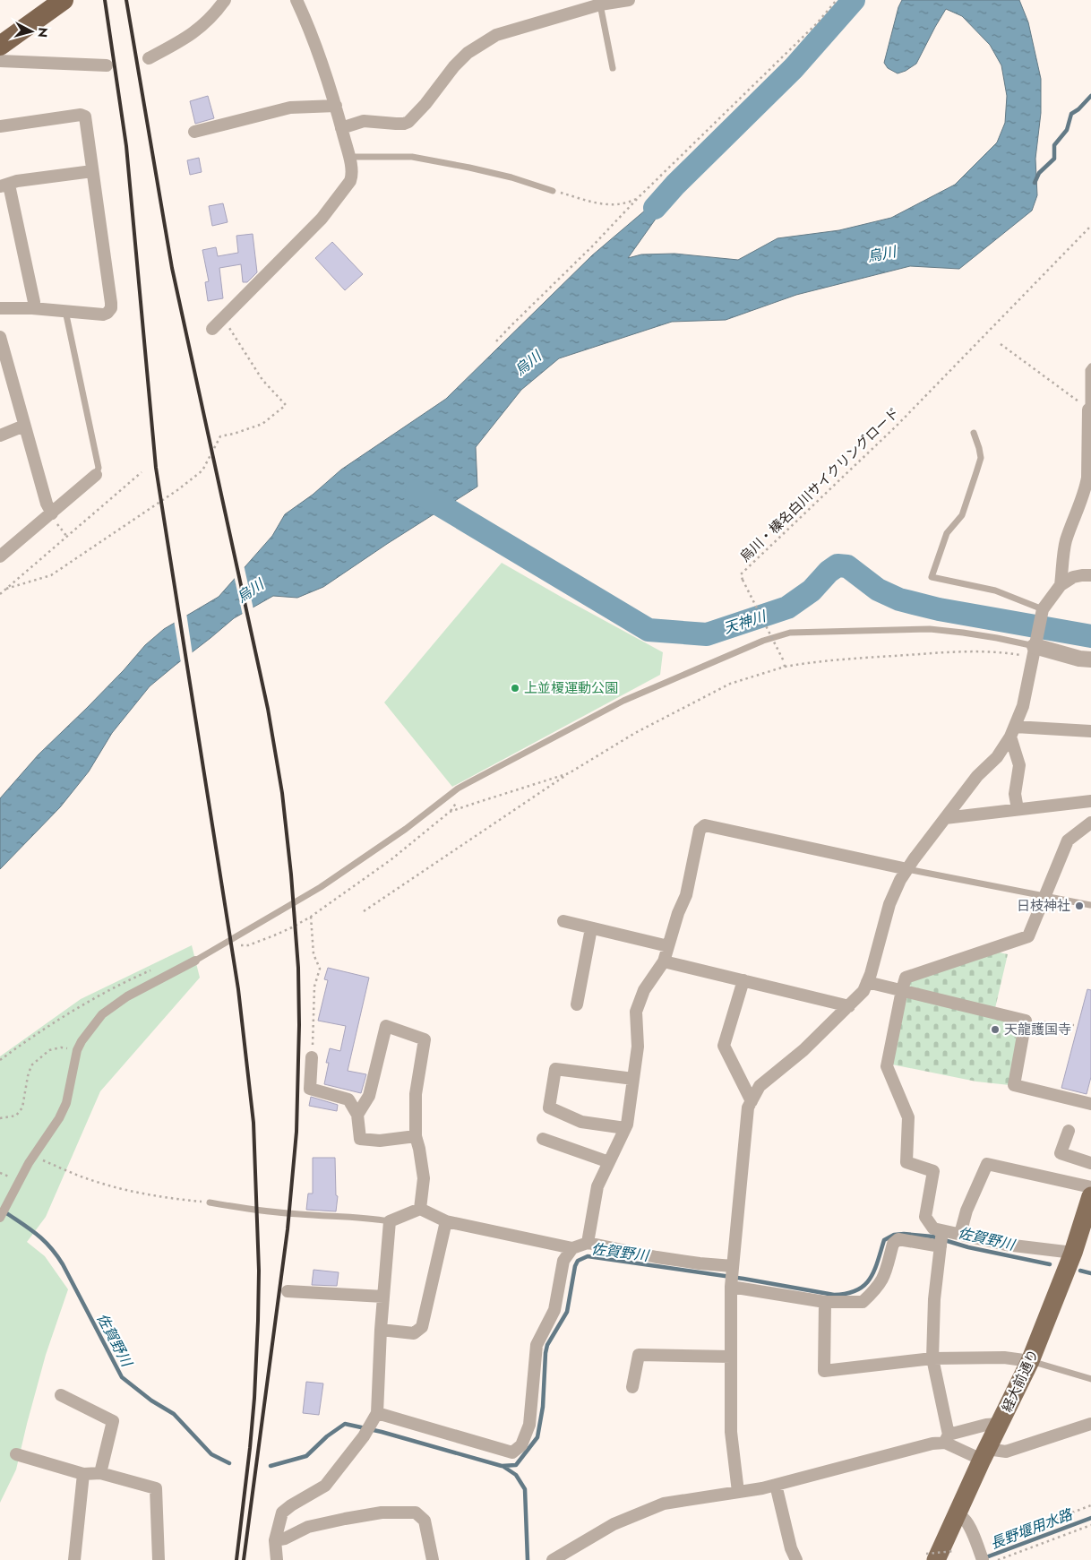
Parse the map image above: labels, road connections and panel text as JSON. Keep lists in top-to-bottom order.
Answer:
{
  "streets": {
    "main road": ["経大前通り"],
    "path": ["烏川・榛名白川サイクリングロード"]
  },
  "water": [
    "烏川",
    "天神川",
    "佐賀野川",
    "長野堰用水路"
  ],
  "places": ["上並榎運動公園", "日枝神社", "天龍護国寺"],
  "north": "right"
}
